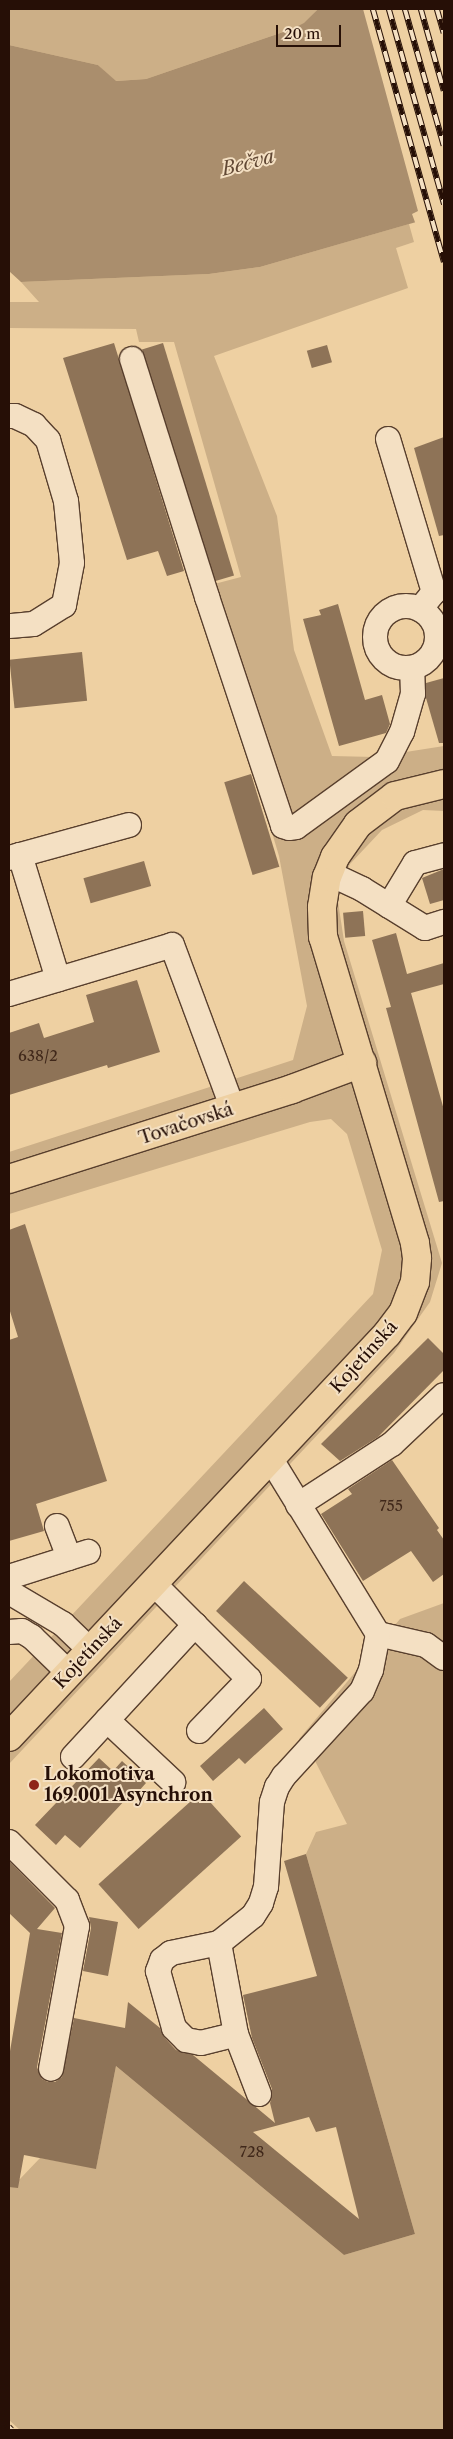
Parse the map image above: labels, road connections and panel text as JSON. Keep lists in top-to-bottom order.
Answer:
{
  "streets": {
    "main road": ["Tovačovská", "Kojetínská"]
  },
  "crossings": [
    ["Tovačovská", "Kojetínská"]
  ],
  "water": ["Bečva"],
  "places": ["Lokomotiva 169.001 Asynchron"],
  "house_numbers": ["638/2", "755", "728"],
  "scale_bar": "20 m"
}
